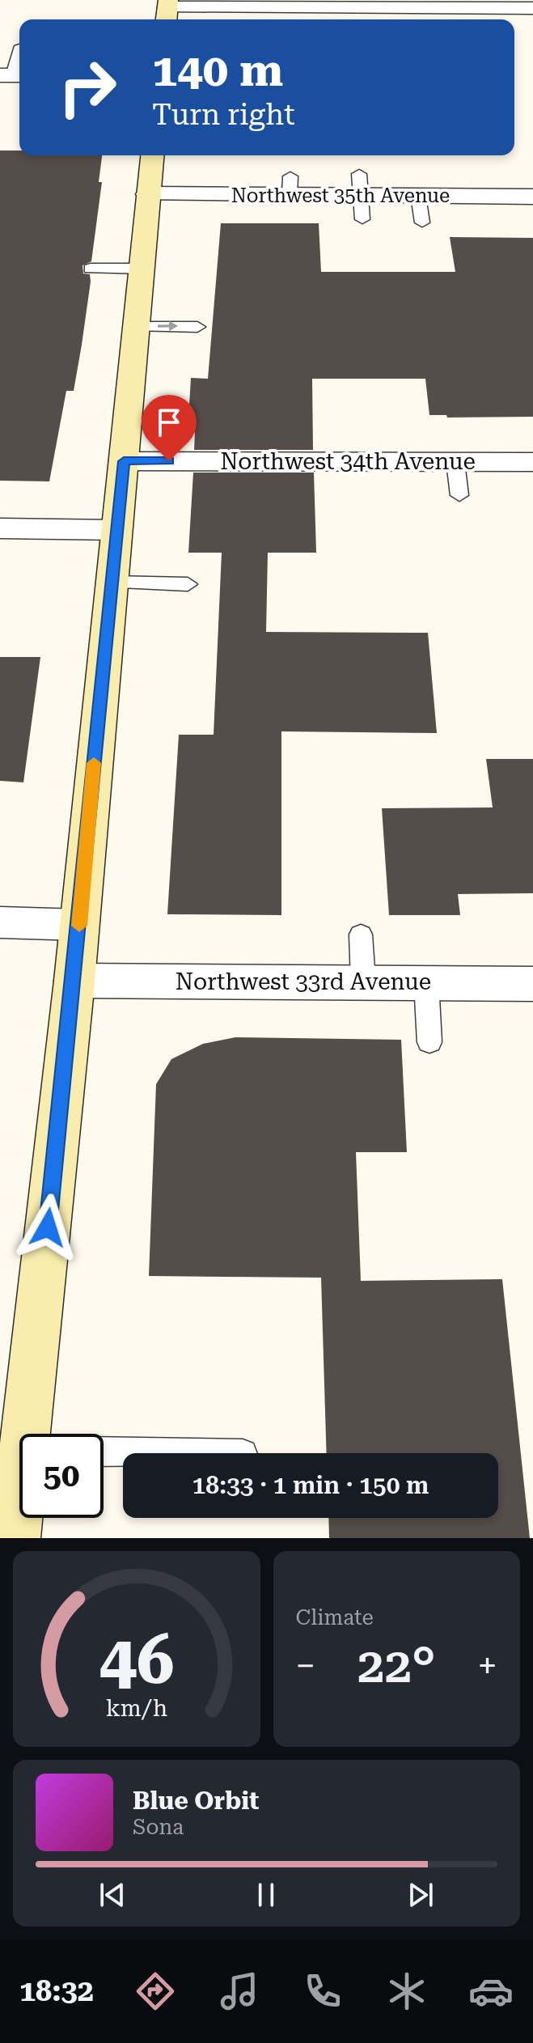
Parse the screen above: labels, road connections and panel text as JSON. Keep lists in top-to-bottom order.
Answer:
{
  "streets": {
    "street": ["Northwest 35th Avenue", "Northwest 34th Avenue", "Northwest 33rd Avenue"]
  },
  "page": {
    "turn": ["140 m", "Turn right"],
    "limit": "50",
    "trip": "18:33 · 1 min · 150 m",
    "tile": "Climate",
    "heat": ["−", "22°", "+"],
    "song": ["Blue Orbit", "Sona"],
    "tabs": "18:32",
    "gauge": ["46", "km/h"]
  }
}
